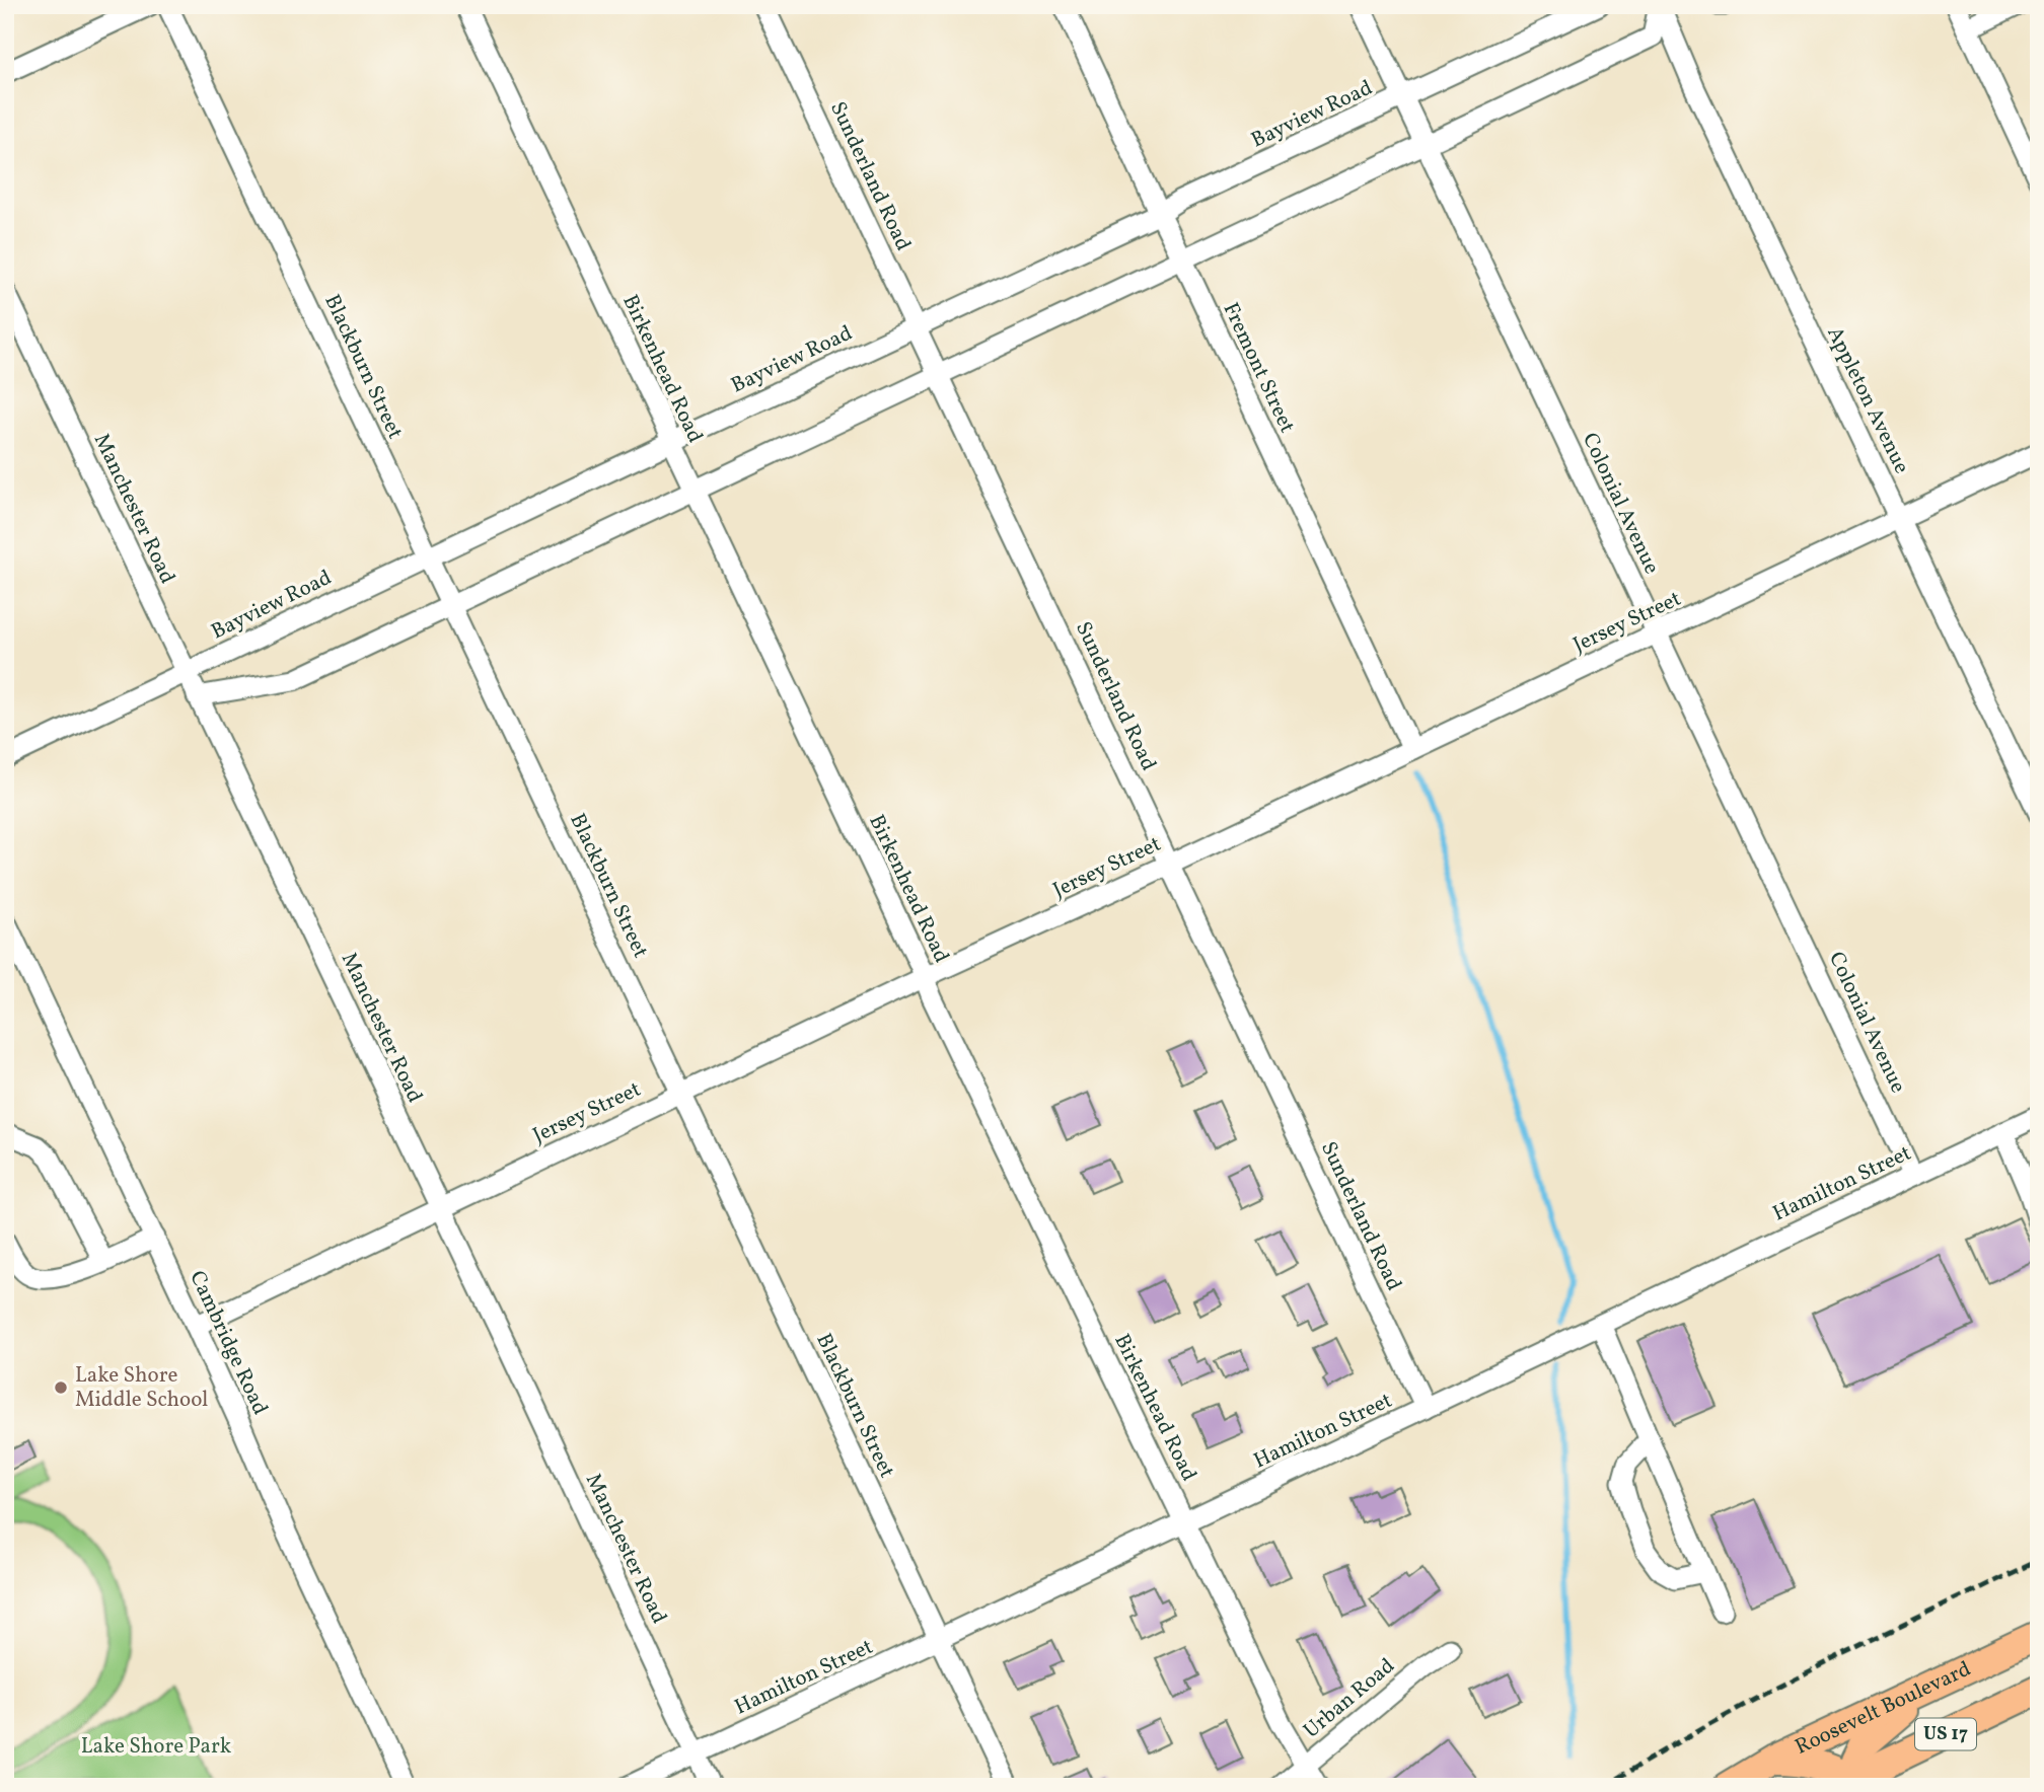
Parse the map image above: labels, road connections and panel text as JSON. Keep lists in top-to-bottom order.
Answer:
{
  "streets": {
    "highway": ["Roosevelt Boulevard", "US 17"],
    "street": [
      "Bayview Road",
      "Sunderland Road",
      "Blackburn Street",
      "Fremont Street",
      "Birkenhead Road",
      "Appleton Avenue",
      "Colonial Avenue",
      "Manchester Road",
      "Jersey Street",
      "Hamilton Street",
      "Cambridge Road",
      "Urban Road"
    ]
  },
  "crossings": [
    ["Bayview Road", "Sunderland Road"],
    ["Bayview Road", "Blackburn Street"],
    ["Bayview Road", "Fremont Street"],
    ["Bayview Road", "Birkenhead Road"],
    ["Bayview Road", "Colonial Avenue"],
    ["Bayview Road", "Manchester Road"],
    ["Sunderland Road", "Jersey Street"],
    ["Sunderland Road", "Hamilton Street"],
    ["Blackburn Street", "Jersey Street"],
    ["Blackburn Street", "Hamilton Street"],
    ["Fremont Street", "Jersey Street"],
    ["Birkenhead Road", "Jersey Street"],
    ["Birkenhead Road", "Hamilton Street"],
    ["Birkenhead Road", "Urban Road"],
    ["Appleton Avenue", "Jersey Street"],
    ["Colonial Avenue", "Jersey Street"],
    ["Colonial Avenue", "Hamilton Street"],
    ["Manchester Road", "Jersey Street"],
    ["Manchester Road", "Hamilton Street"],
    ["Jersey Street", "Cambridge Road"]
  ],
  "parks": ["Lake Shore Park"],
  "places": ["Lake Shore Middle School"]
}
